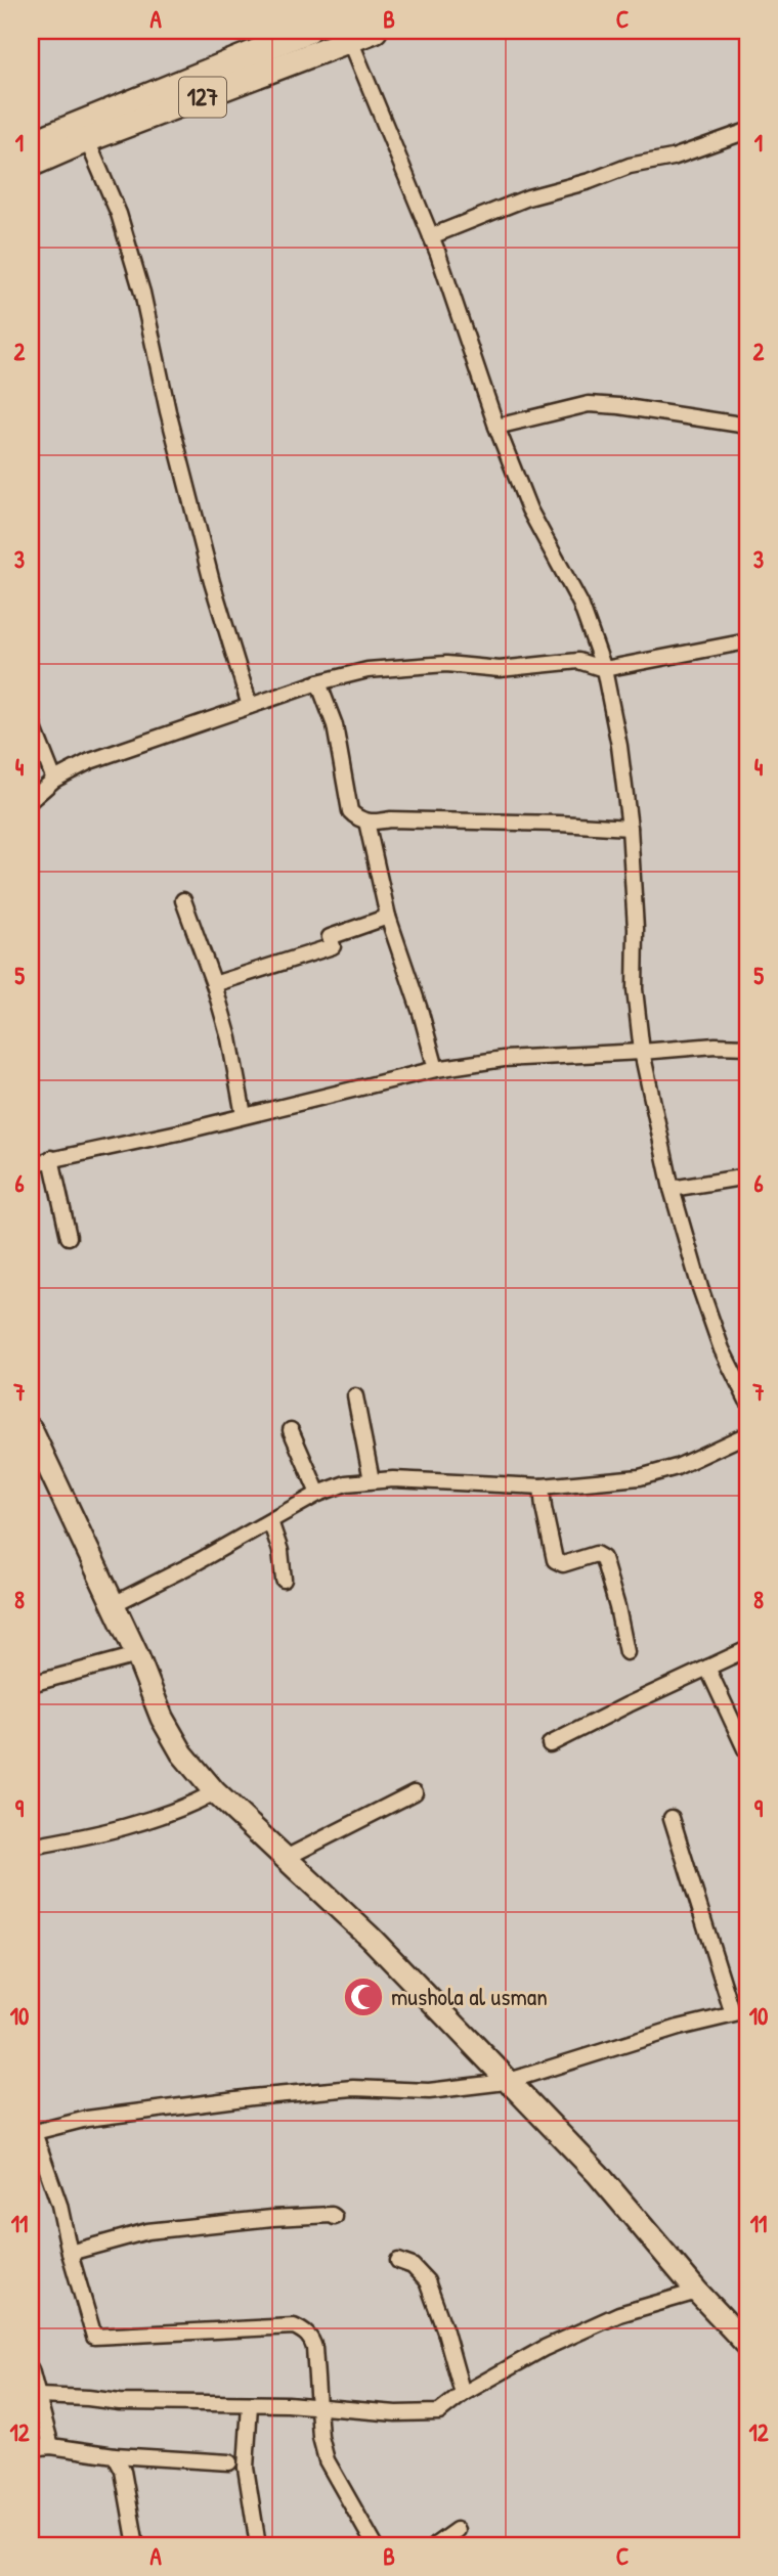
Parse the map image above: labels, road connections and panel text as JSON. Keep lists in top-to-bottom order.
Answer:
{
  "streets": {
    "main road": ["127"]
  },
  "places": {
    "mosque": ["mushola al usman"]
  },
  "grid": {
    "columns": ["A", "B", "C"],
    "rows": [
      "1",
      "2",
      "3",
      "4",
      "5",
      "6",
      "7",
      "8",
      "9",
      "10",
      "11",
      "12"
    ]
  }
}
